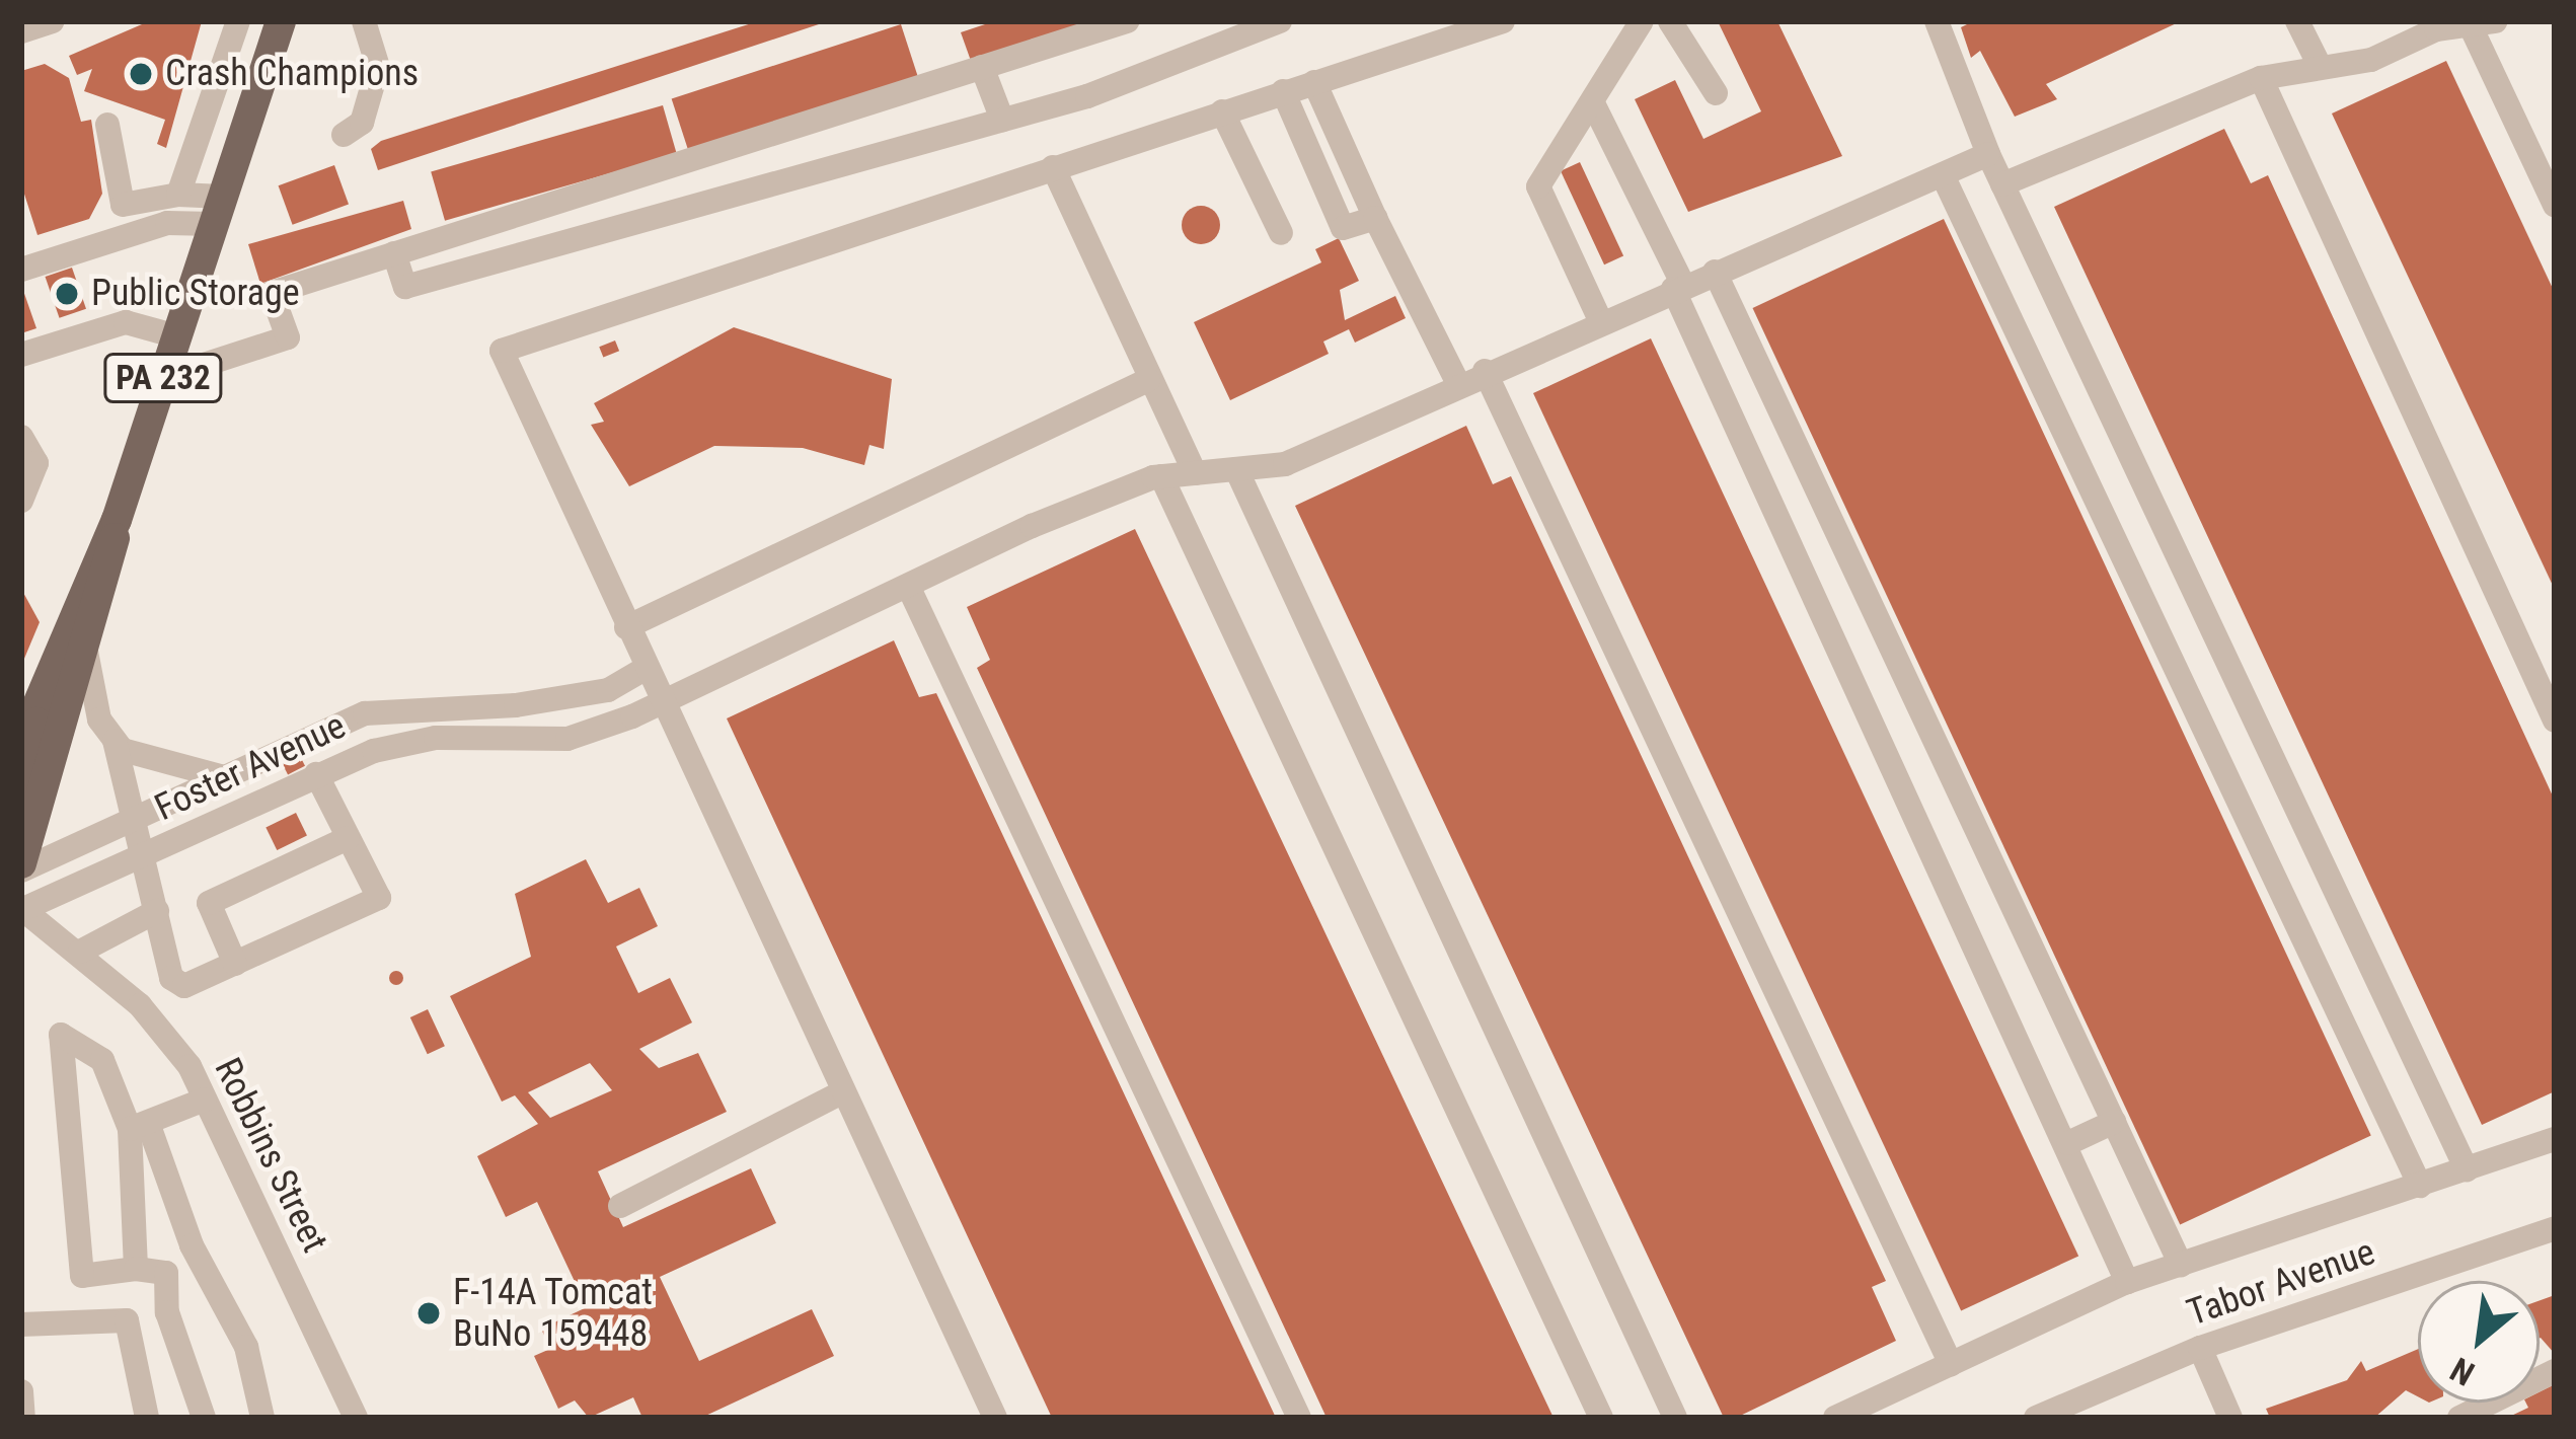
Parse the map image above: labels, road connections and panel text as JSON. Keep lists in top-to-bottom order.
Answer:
{
  "streets": {
    "main road": ["PA 232"],
    "street": ["Foster Avenue", "Robbins Street", "Tabor Avenue"]
  },
  "crossings": [
    ["PA 232", "Foster Avenue"],
    ["Foster Avenue", "Robbins Street"]
  ],
  "places": ["Crash Champions", "Public Storage", "F-14A Tomcat BuNo 159448"],
  "north": "bottom left"
}
